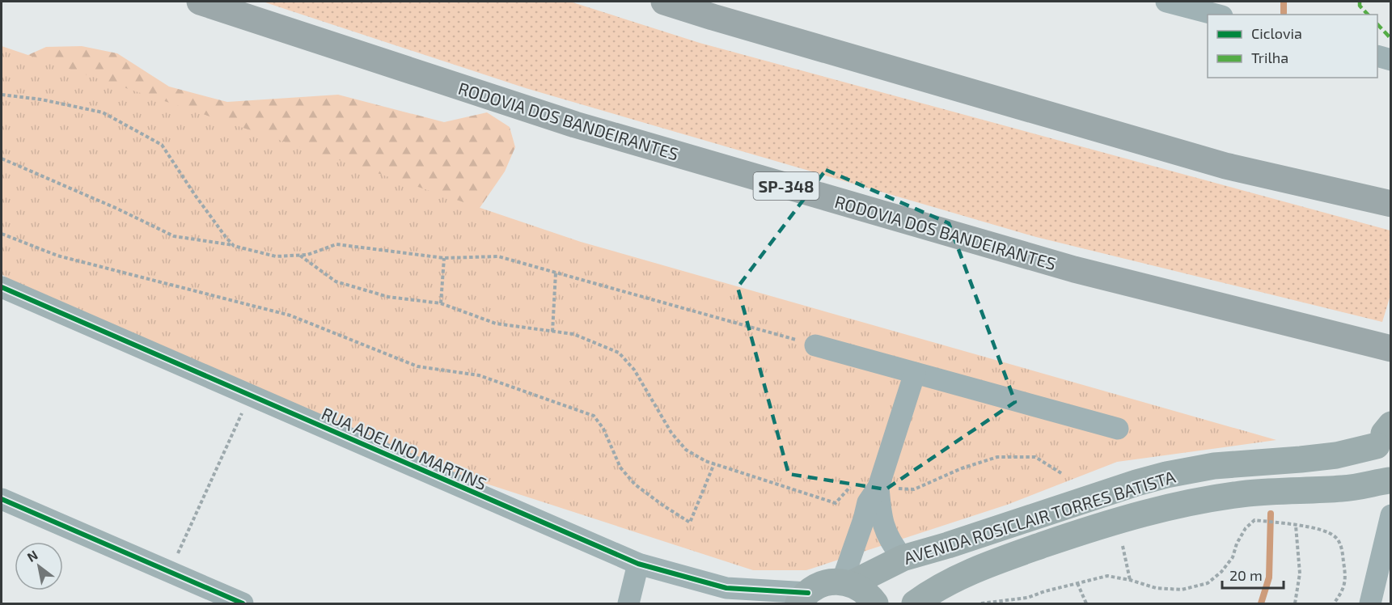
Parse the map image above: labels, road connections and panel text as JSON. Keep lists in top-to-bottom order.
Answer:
{
  "streets": {
    "highway": ["RODOVIA DOS BANDEIRANTES", "SP-348"],
    "main road": ["AVENIDA ROSICLAIR TORRES BATISTA"],
    "street": ["RUA ADELINO MARTINS"]
  },
  "crossings": [
    ["RUA ADELINO MARTINS", "AVENIDA ROSICLAIR TORRES BATISTA"]
  ],
  "legend": ["Ciclovia", "Trilha"],
  "scale_bar": "20 m",
  "north": "top left"
}
